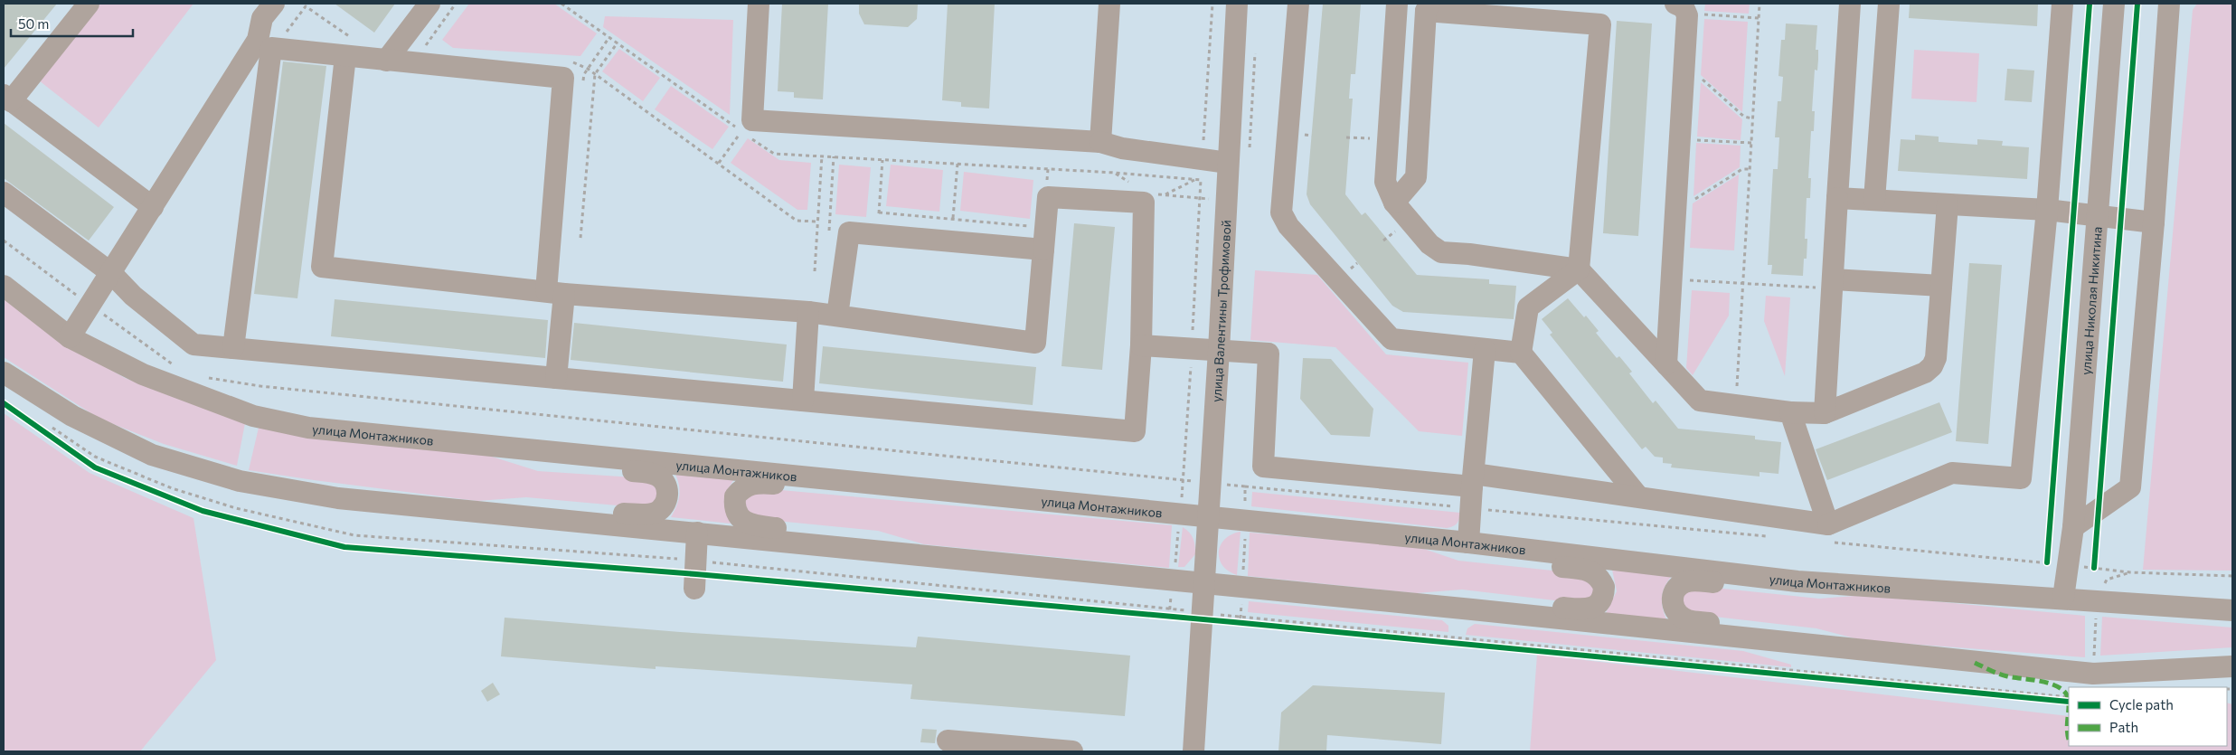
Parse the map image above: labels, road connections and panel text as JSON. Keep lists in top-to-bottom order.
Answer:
{
  "streets": {
    "street": ["улица Николая Никитина", "улица Валентины Трофимовой", "улица Монтажников"]
  },
  "crossings": [
    ["улица Николая Никитина", "улица Монтажников"],
    ["улица Валентины Трофимовой", "улица Монтажников"]
  ],
  "legend": ["Cycle path", "Path"],
  "scale_bar": "50 m"
}
